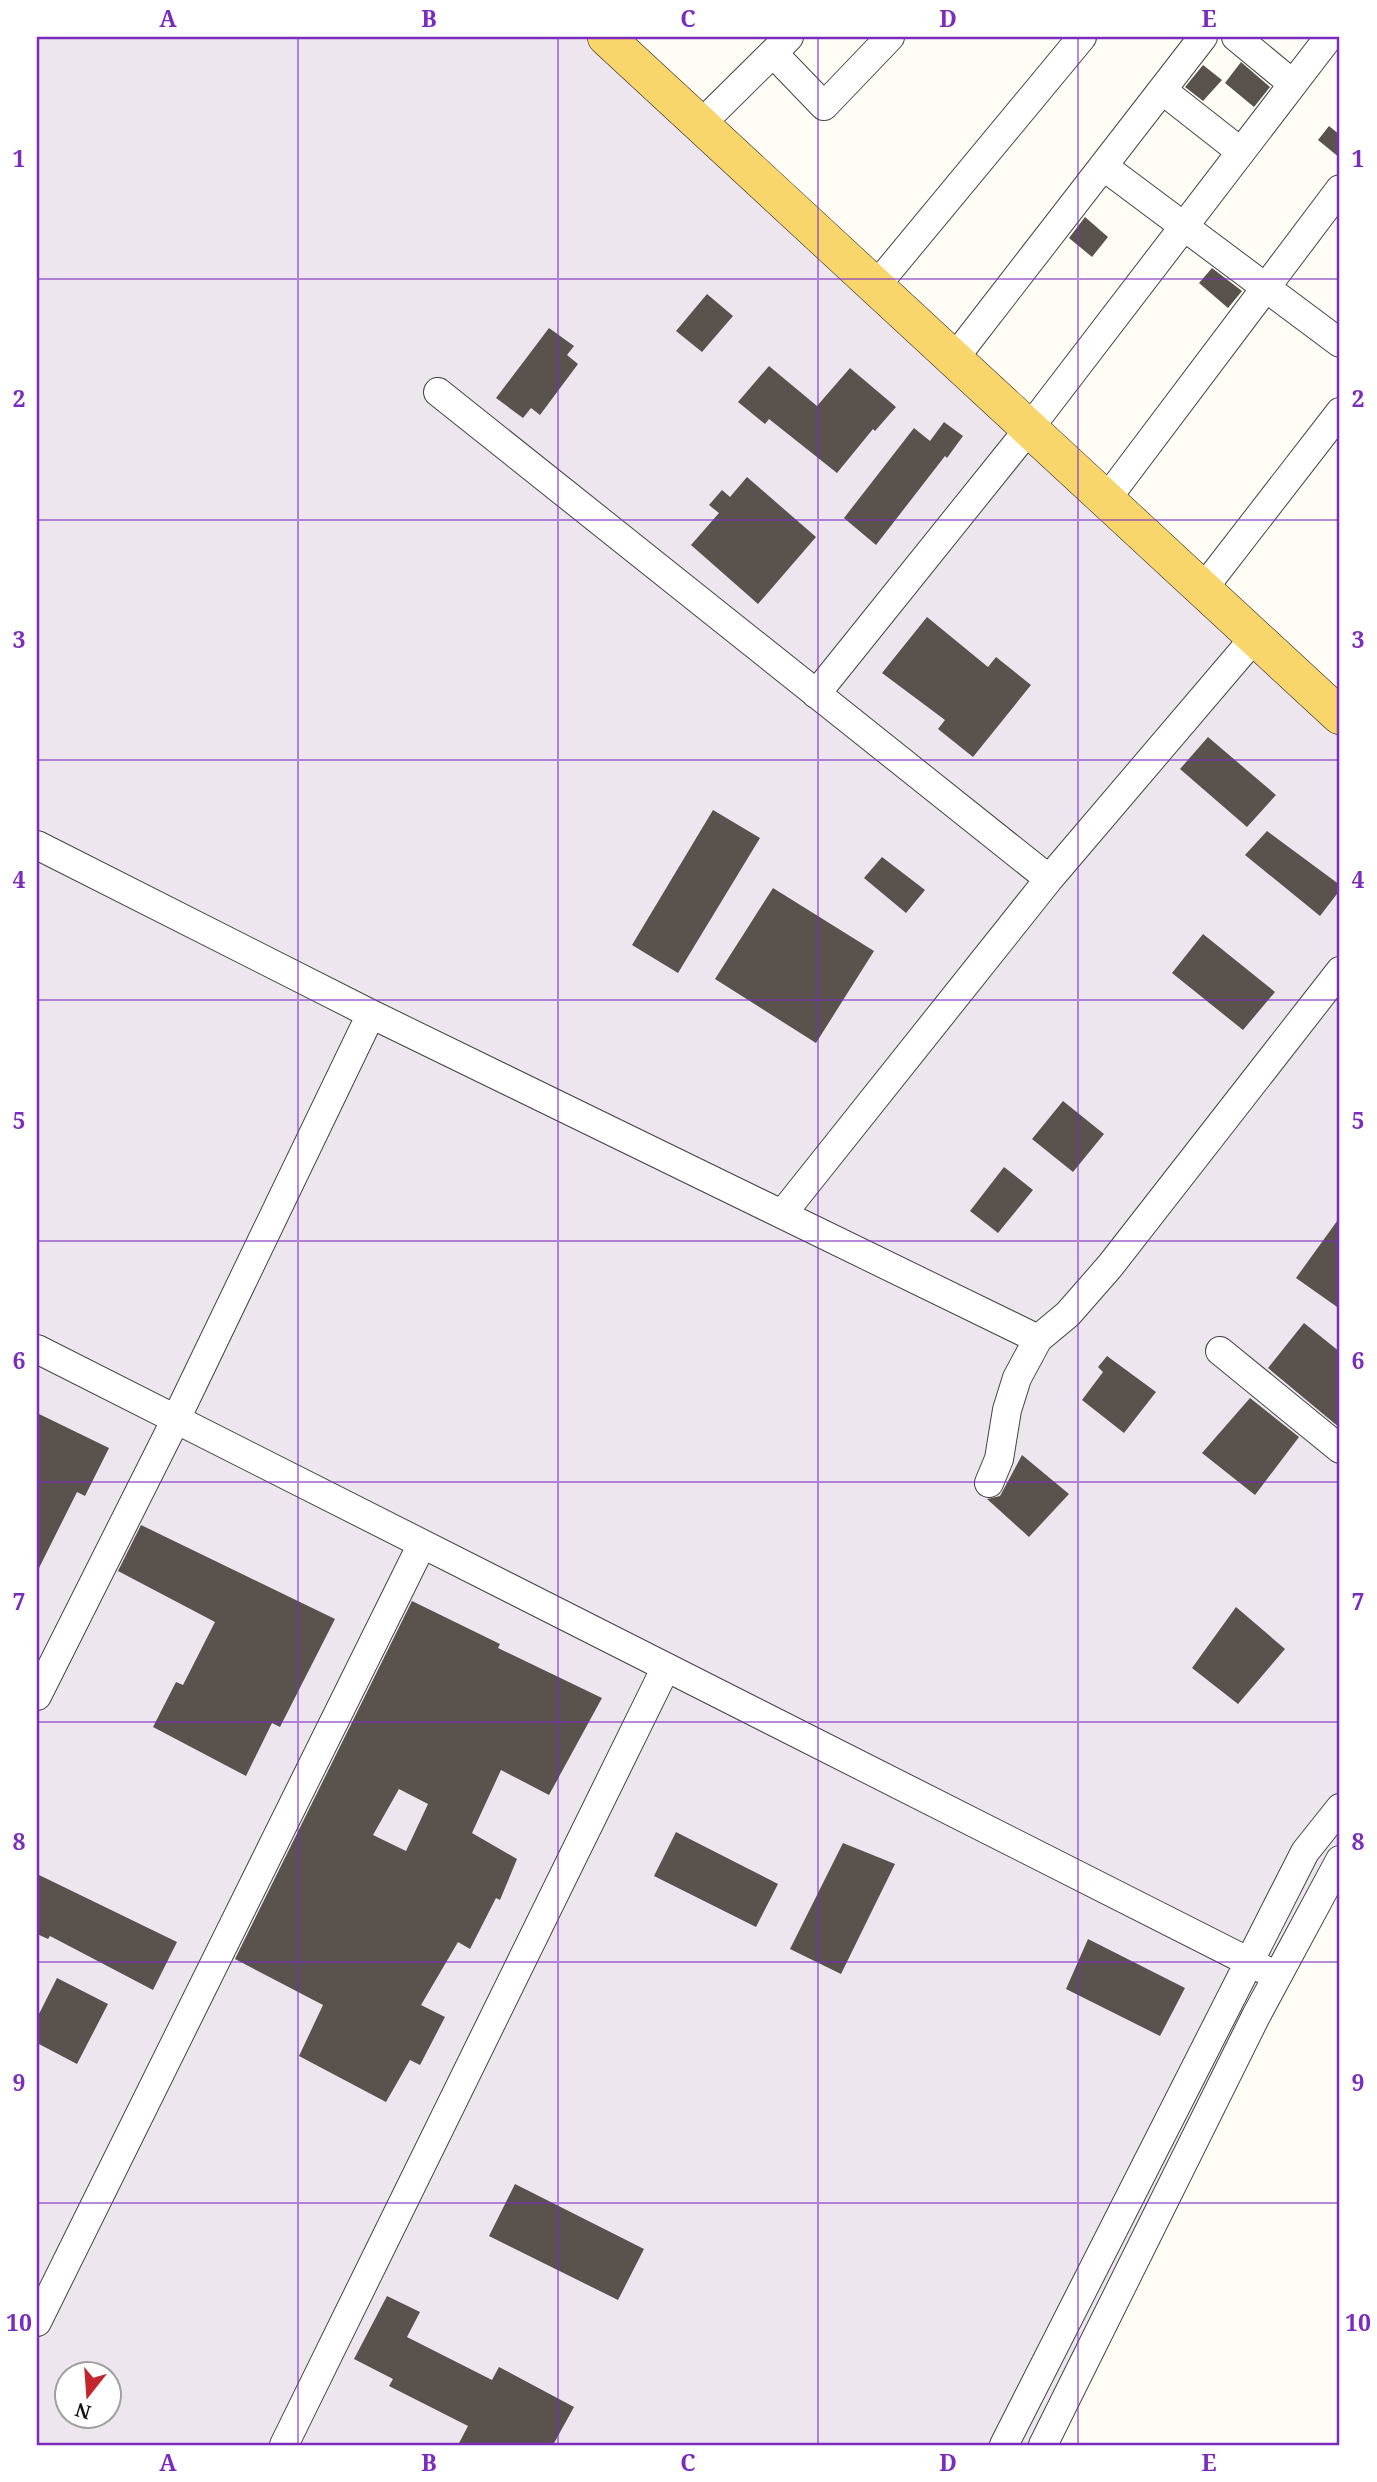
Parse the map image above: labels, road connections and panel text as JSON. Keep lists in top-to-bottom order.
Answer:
{
  "north": "bottom",
  "grid": {
    "columns": [
      "A",
      "B",
      "C",
      "D",
      "E"
    ],
    "rows": [
      "1",
      "2",
      "3",
      "4",
      "5",
      "6",
      "7",
      "8",
      "9",
      "10"
    ]
  }
}
